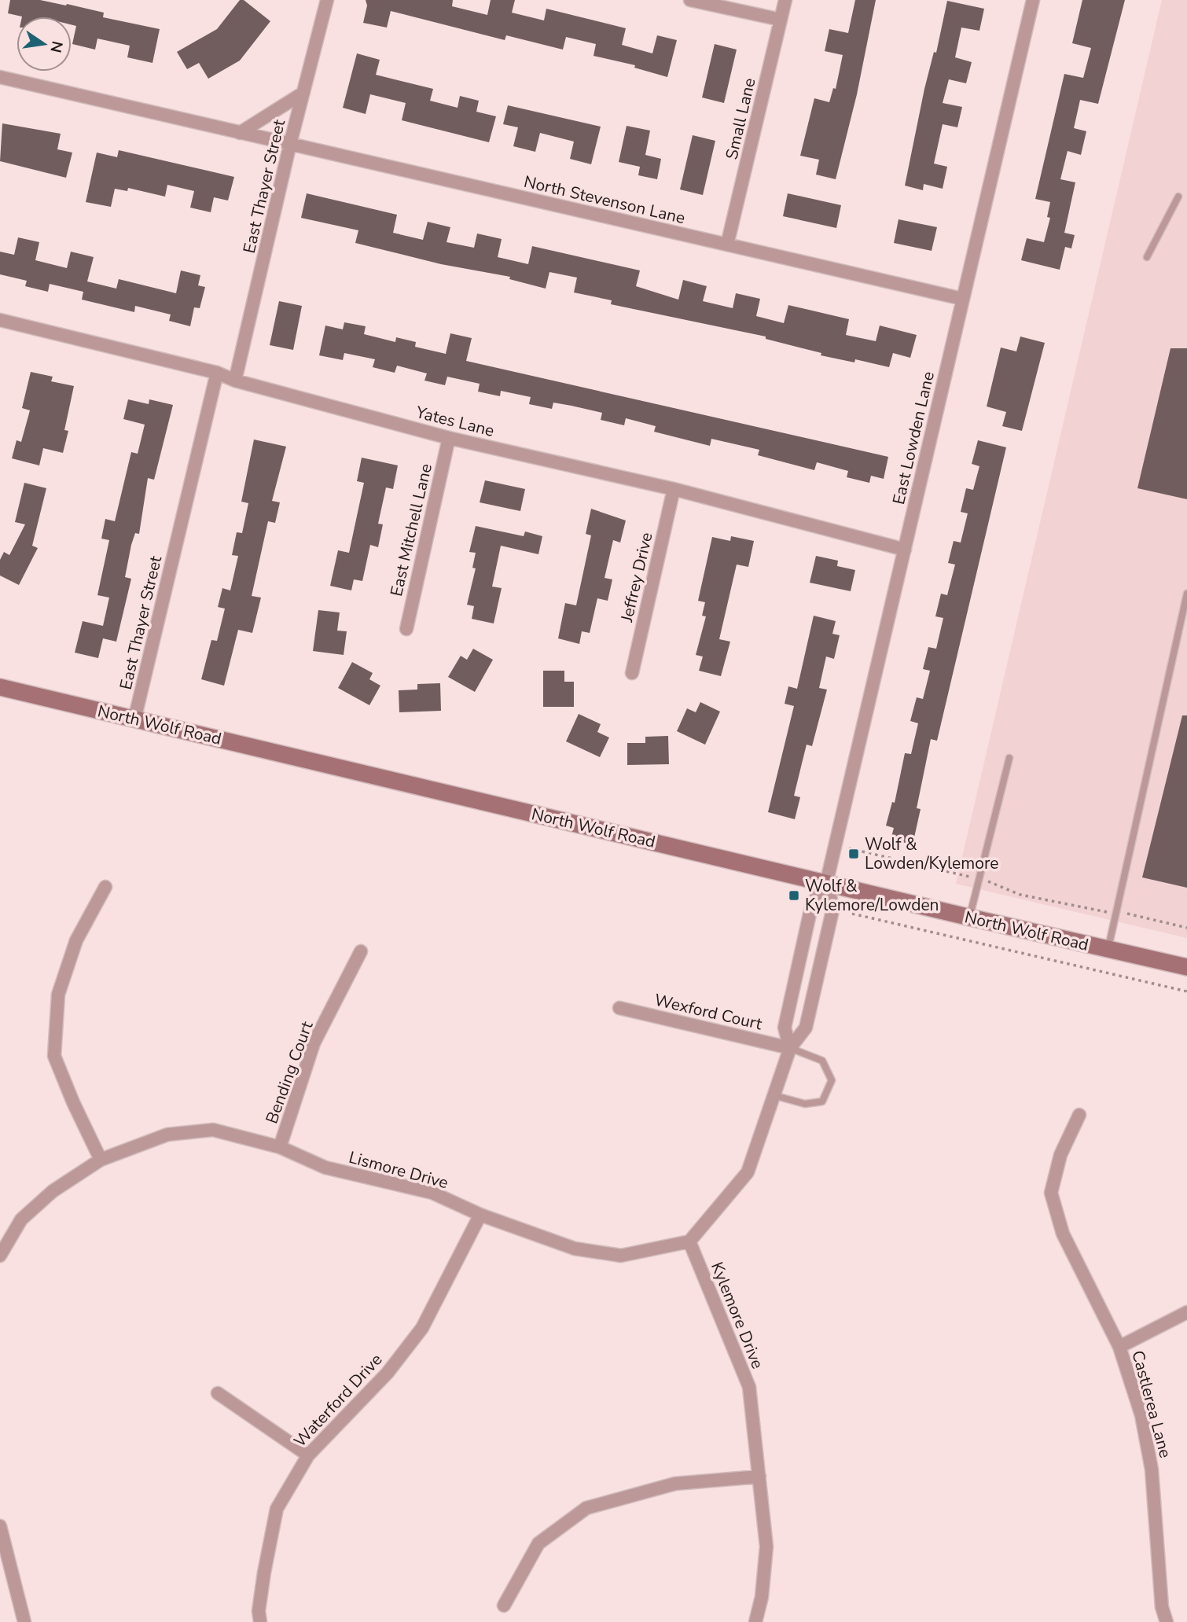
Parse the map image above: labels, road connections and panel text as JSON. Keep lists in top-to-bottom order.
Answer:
{
  "streets": {
    "main road": ["North Wolf Road"],
    "street": [
      "Small Lane",
      "East Thayer Street",
      "North Stevenson Lane",
      "Yates Lane",
      "East Lowden Lane",
      "East Mitchell Lane",
      "Jeffrey Drive",
      "Wexford Court",
      "Bending Court",
      "Lismore Drive",
      "Kylemore Drive",
      "Waterford Drive",
      "Castlerea Lane"
    ]
  },
  "crossings": [
    ["Small Lane", "North Stevenson Lane"],
    ["East Thayer Street", "North Stevenson Lane"],
    ["East Thayer Street", "Yates Lane"],
    ["East Thayer Street", "North Wolf Road"],
    ["North Stevenson Lane", "East Lowden Lane"],
    ["Yates Lane", "East Lowden Lane"],
    ["Yates Lane", "East Mitchell Lane"],
    ["Yates Lane", "Jeffrey Drive"],
    ["East Lowden Lane", "North Wolf Road"],
    ["Bending Court", "Lismore Drive"],
    ["Lismore Drive", "Kylemore Drive"],
    ["Lismore Drive", "Waterford Drive"]
  ],
  "places": {
    "transit": ["Wolf & Lowden/Kylemore", "Wolf & Kylemore/Lowden"]
  },
  "north": "right"
}
